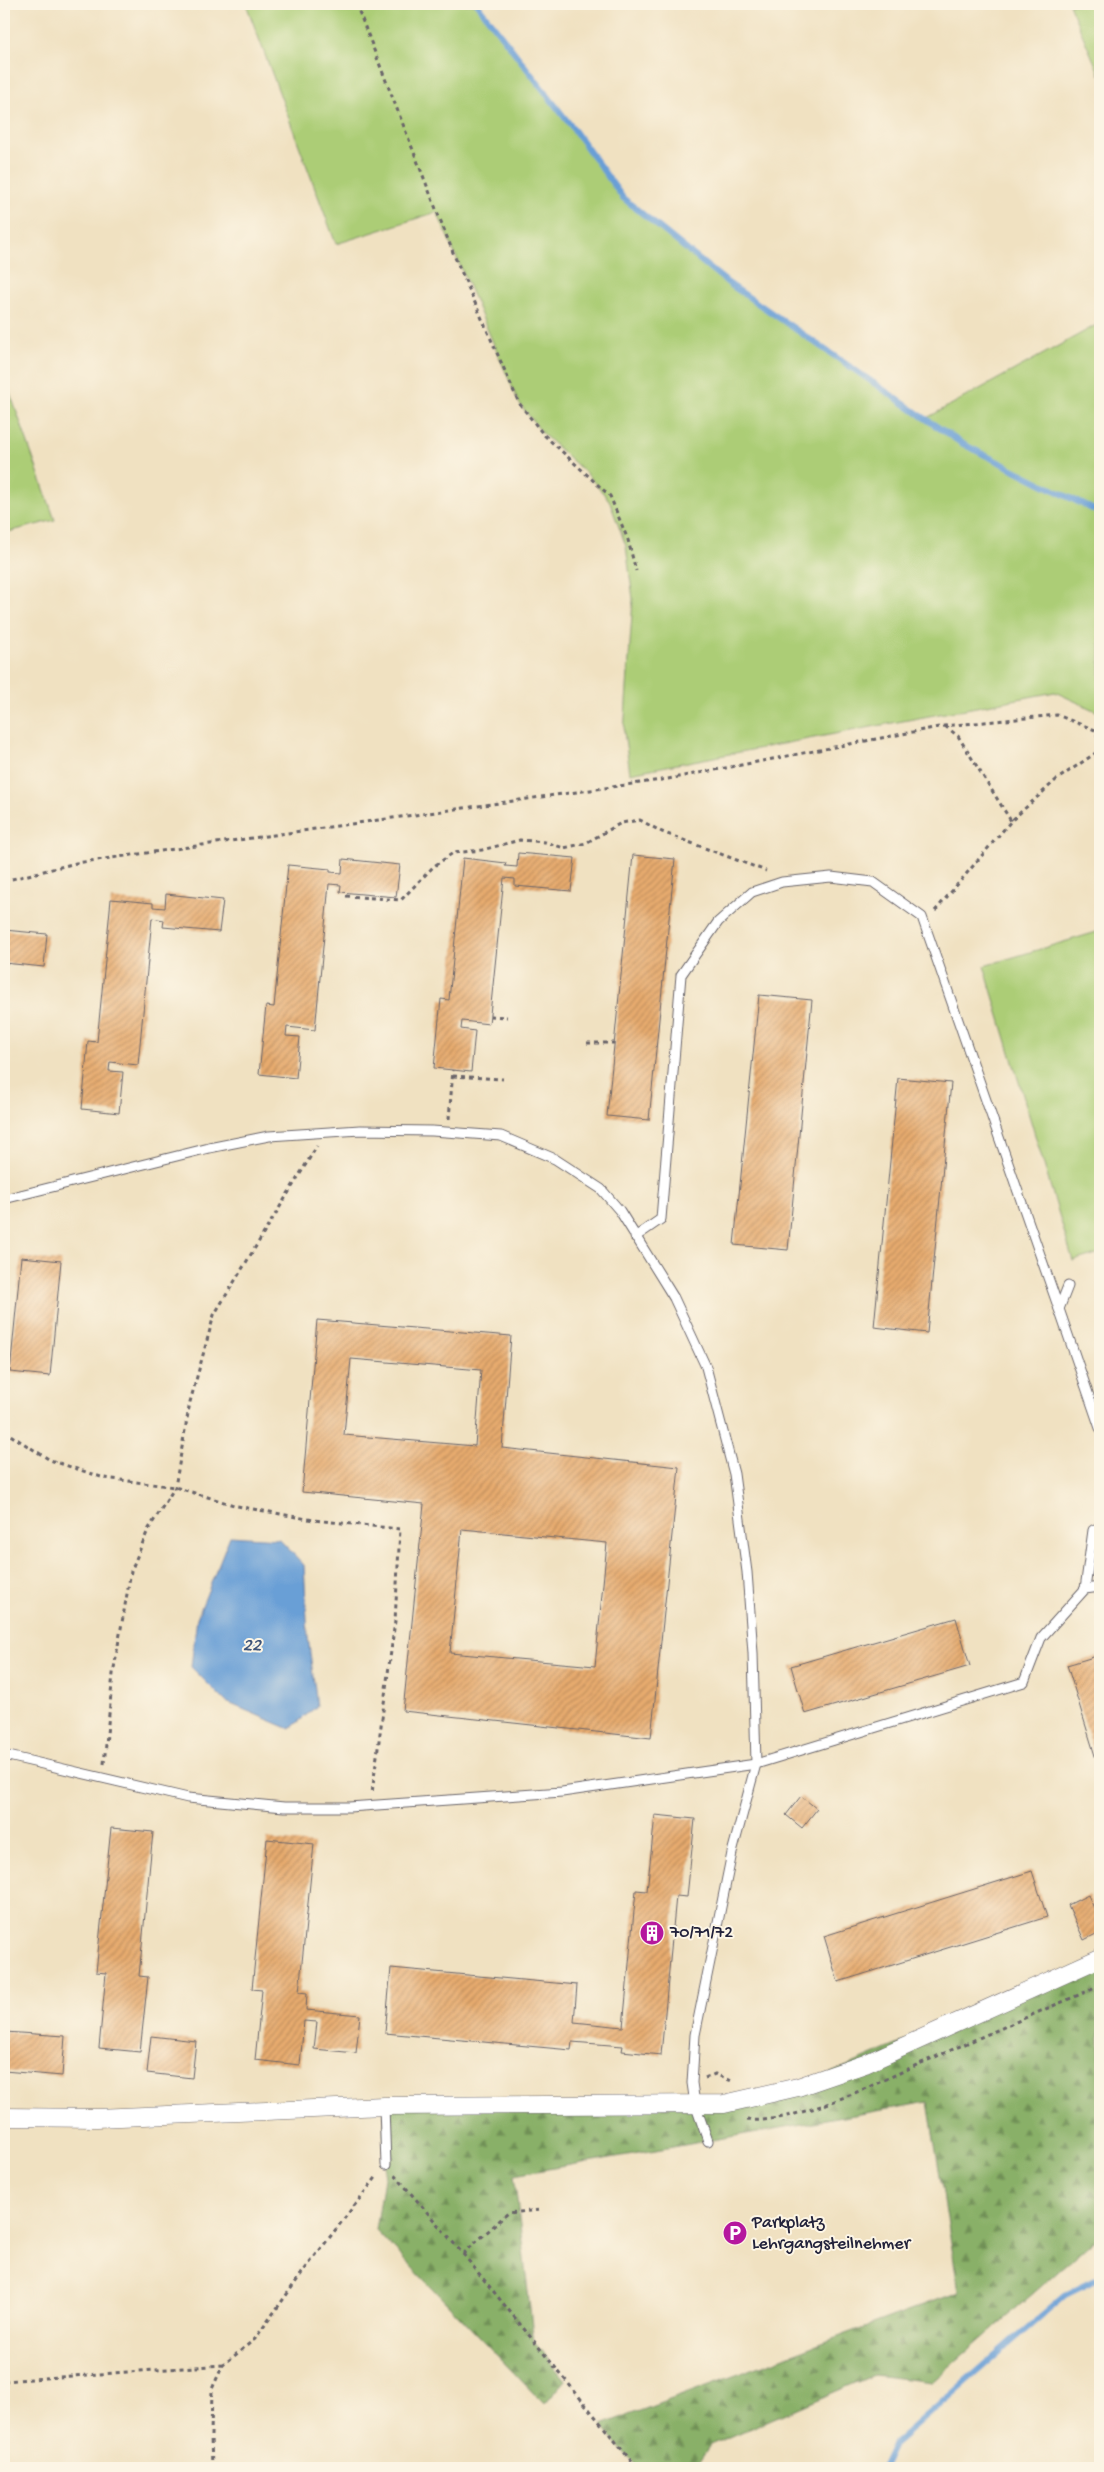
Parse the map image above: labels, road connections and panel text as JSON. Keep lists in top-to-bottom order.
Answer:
{
  "water": ["22"],
  "places": {
    "building": ["70/71/72"],
    "parking": ["Parkplatz Lehrgangsteilnehmer"]
  }
}
